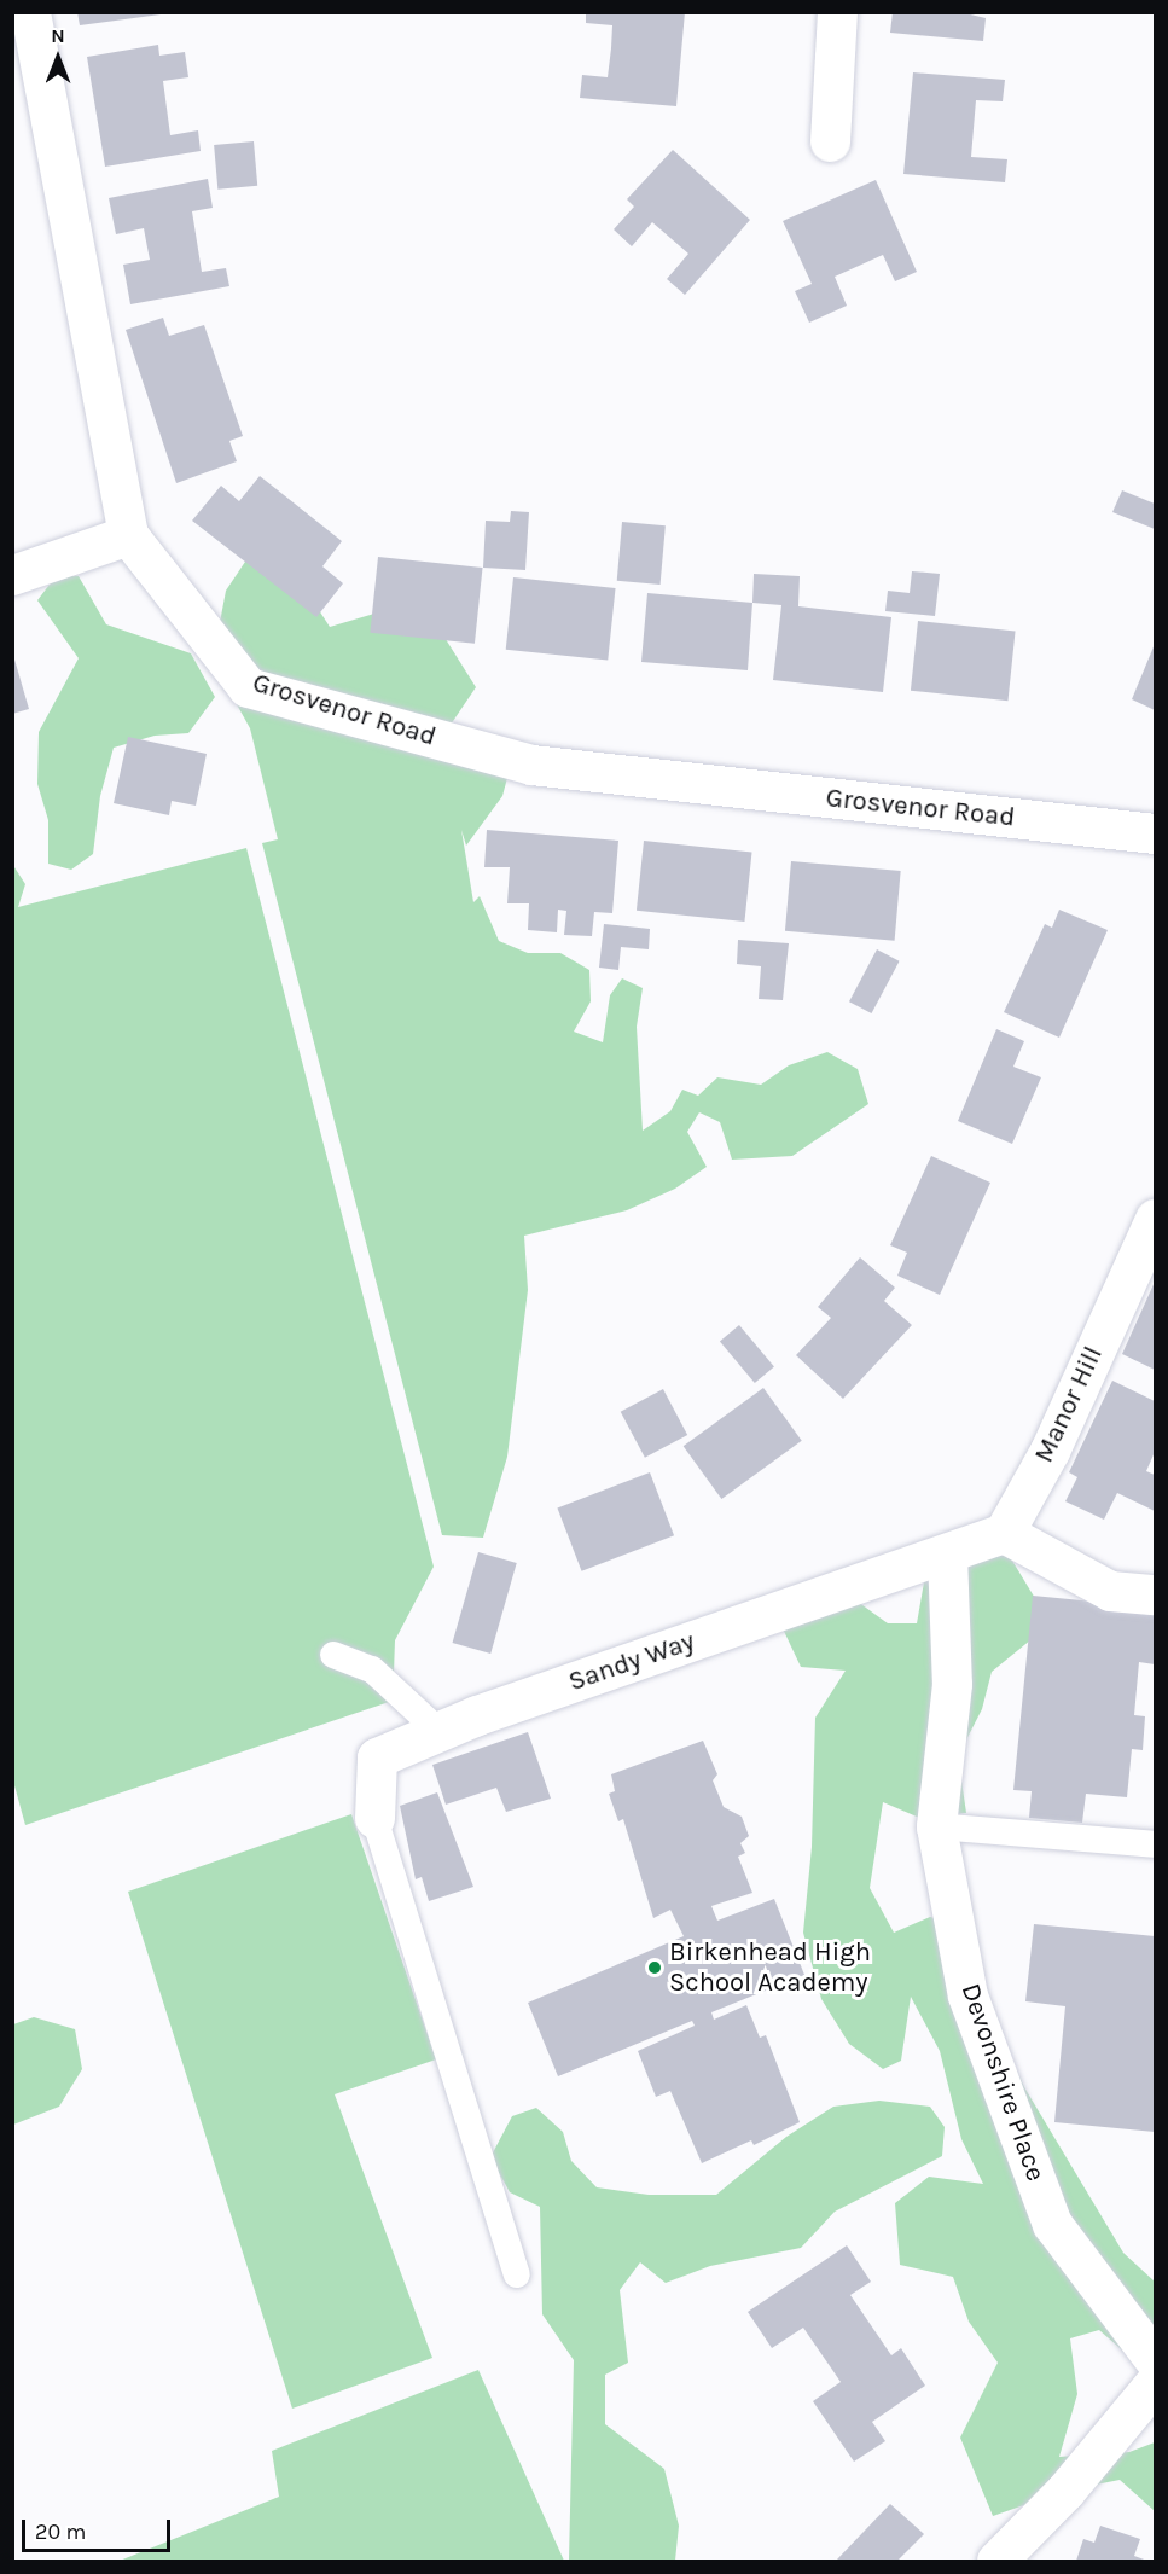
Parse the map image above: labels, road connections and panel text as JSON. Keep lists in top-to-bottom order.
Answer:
{
  "streets": {
    "street": [
      "Grosvenor Road",
      "Manor Hill",
      "Sandy Way",
      "Devonshire Place"
    ]
  },
  "crossings": [
    ["Sandy Way", "Devonshire Place"]
  ],
  "places": ["Birkenhead High School Academy"],
  "scale_bar": "20 m",
  "north": "top"
}
